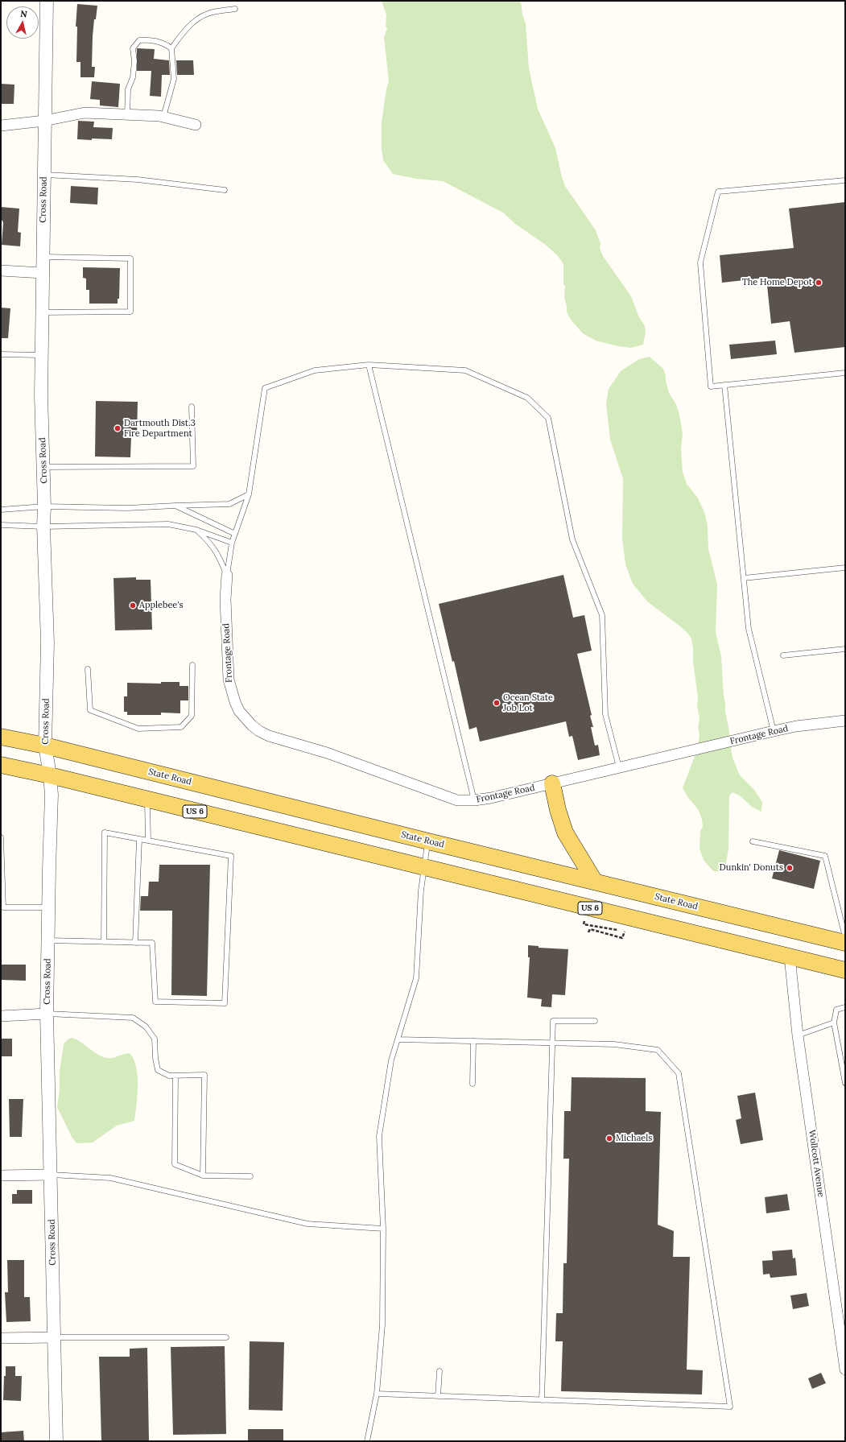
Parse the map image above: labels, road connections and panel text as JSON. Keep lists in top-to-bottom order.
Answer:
{
  "streets": {
    "main road": ["State Road", "US 6"],
    "street": ["Cross Road", "Frontage Road", "Wollcott Avenue"]
  },
  "crossings": [
    ["Cross Road", "State Road"],
    ["Cross Road", "US 6"],
    ["US 6", "Wollcott Avenue"]
  ],
  "places": [
    "The Home Depot",
    "Dartmouth Dist.3 Fire Department",
    "Applebee's",
    "Ocean State Job Lot",
    "Dunkin' Donuts",
    "Michaels"
  ],
  "north": "top"
}
